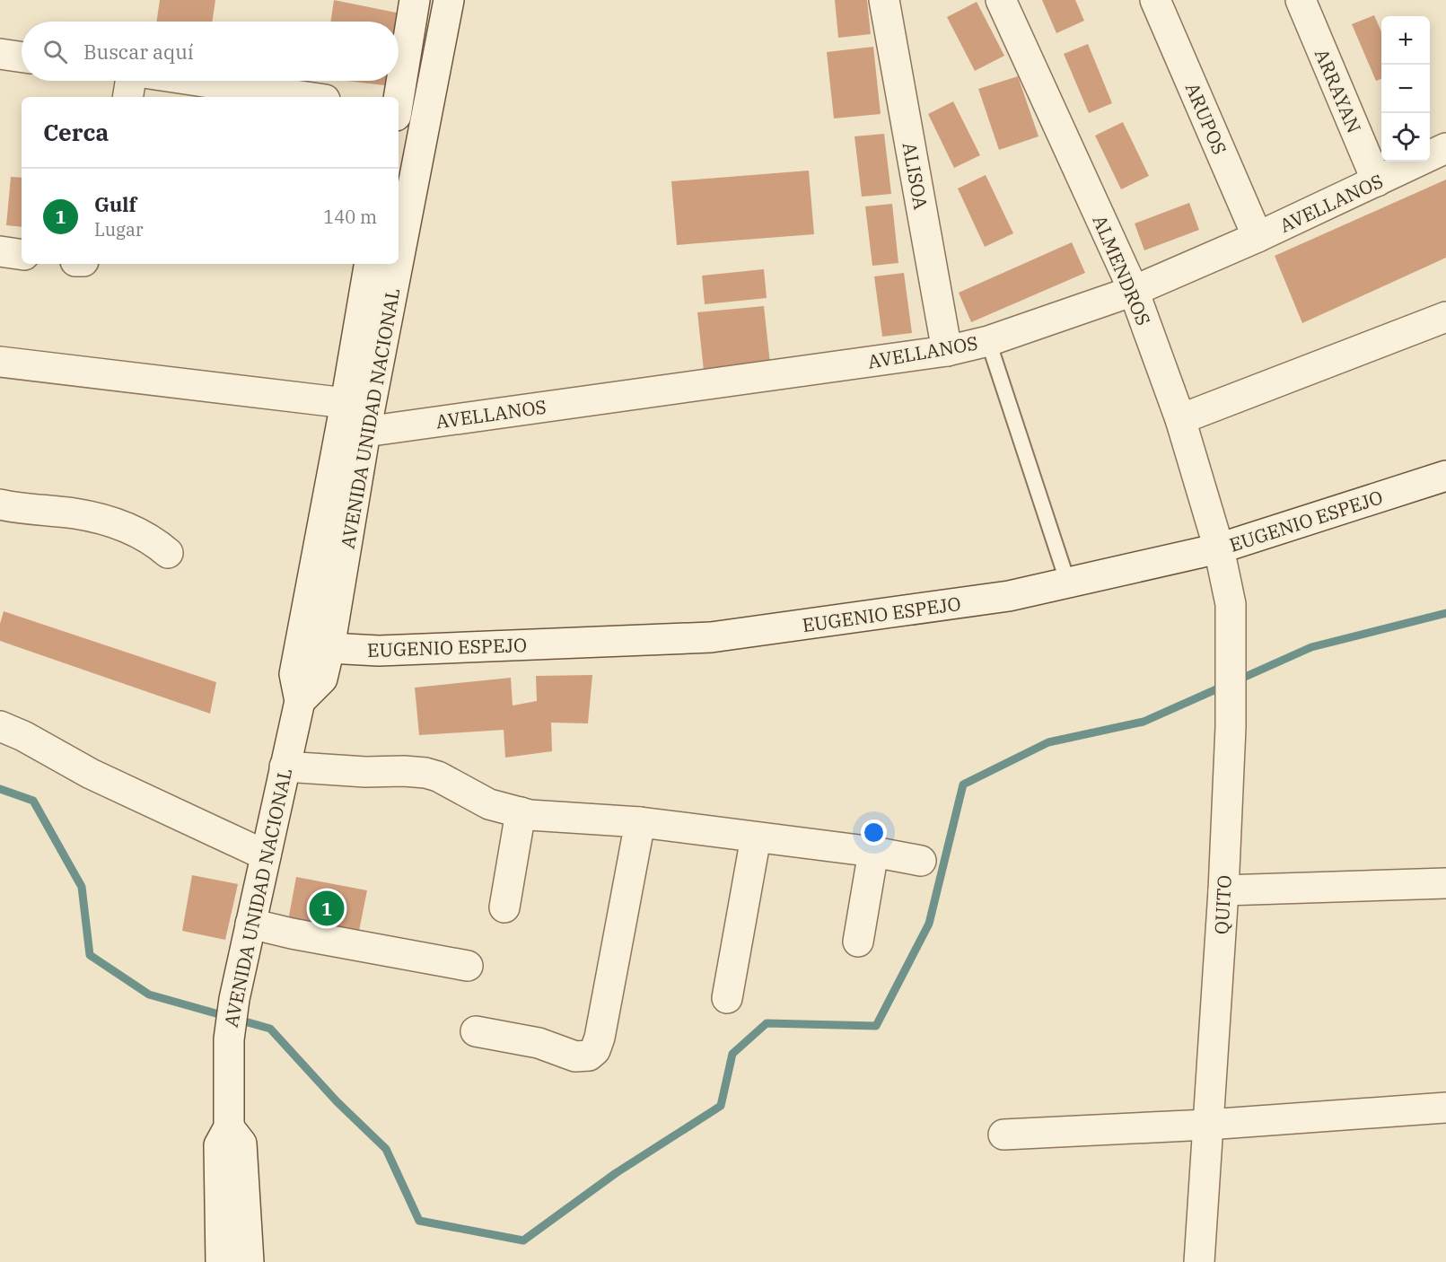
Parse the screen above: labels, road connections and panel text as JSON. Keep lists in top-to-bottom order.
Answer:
{
  "streets": {
    "street": [
      "ARRAYAN",
      "ARUPOS",
      "ALISOA",
      "AVELLANOS",
      "ALMENDROS",
      "AVENIDA UNIDAD NACIONAL",
      "EUGENIO ESPEJO",
      "QUITO"
    ]
  },
  "crossings": [
    ["ARRAYAN", "AVELLANOS"],
    ["ARUPOS", "AVELLANOS"],
    ["ALISOA", "AVELLANOS"],
    ["AVELLANOS", "ALMENDROS"],
    ["AVELLANOS", "AVENIDA UNIDAD NACIONAL"],
    ["ALMENDROS", "EUGENIO ESPEJO"],
    ["ALMENDROS", "QUITO"],
    ["AVENIDA UNIDAD NACIONAL", "EUGENIO ESPEJO"],
    ["EUGENIO ESPEJO", "QUITO"]
  ],
  "page": {
    "map_buttons": ["+", "−"],
    "search": "Buscar aquí",
    "heading": "Cerca",
    "list": [
      {
        "mark": "1",
        "name": "Gulf",
        "note": "Lugar",
        "value": "140 m"
      }
    ],
    "pins": "1"
  }
}
